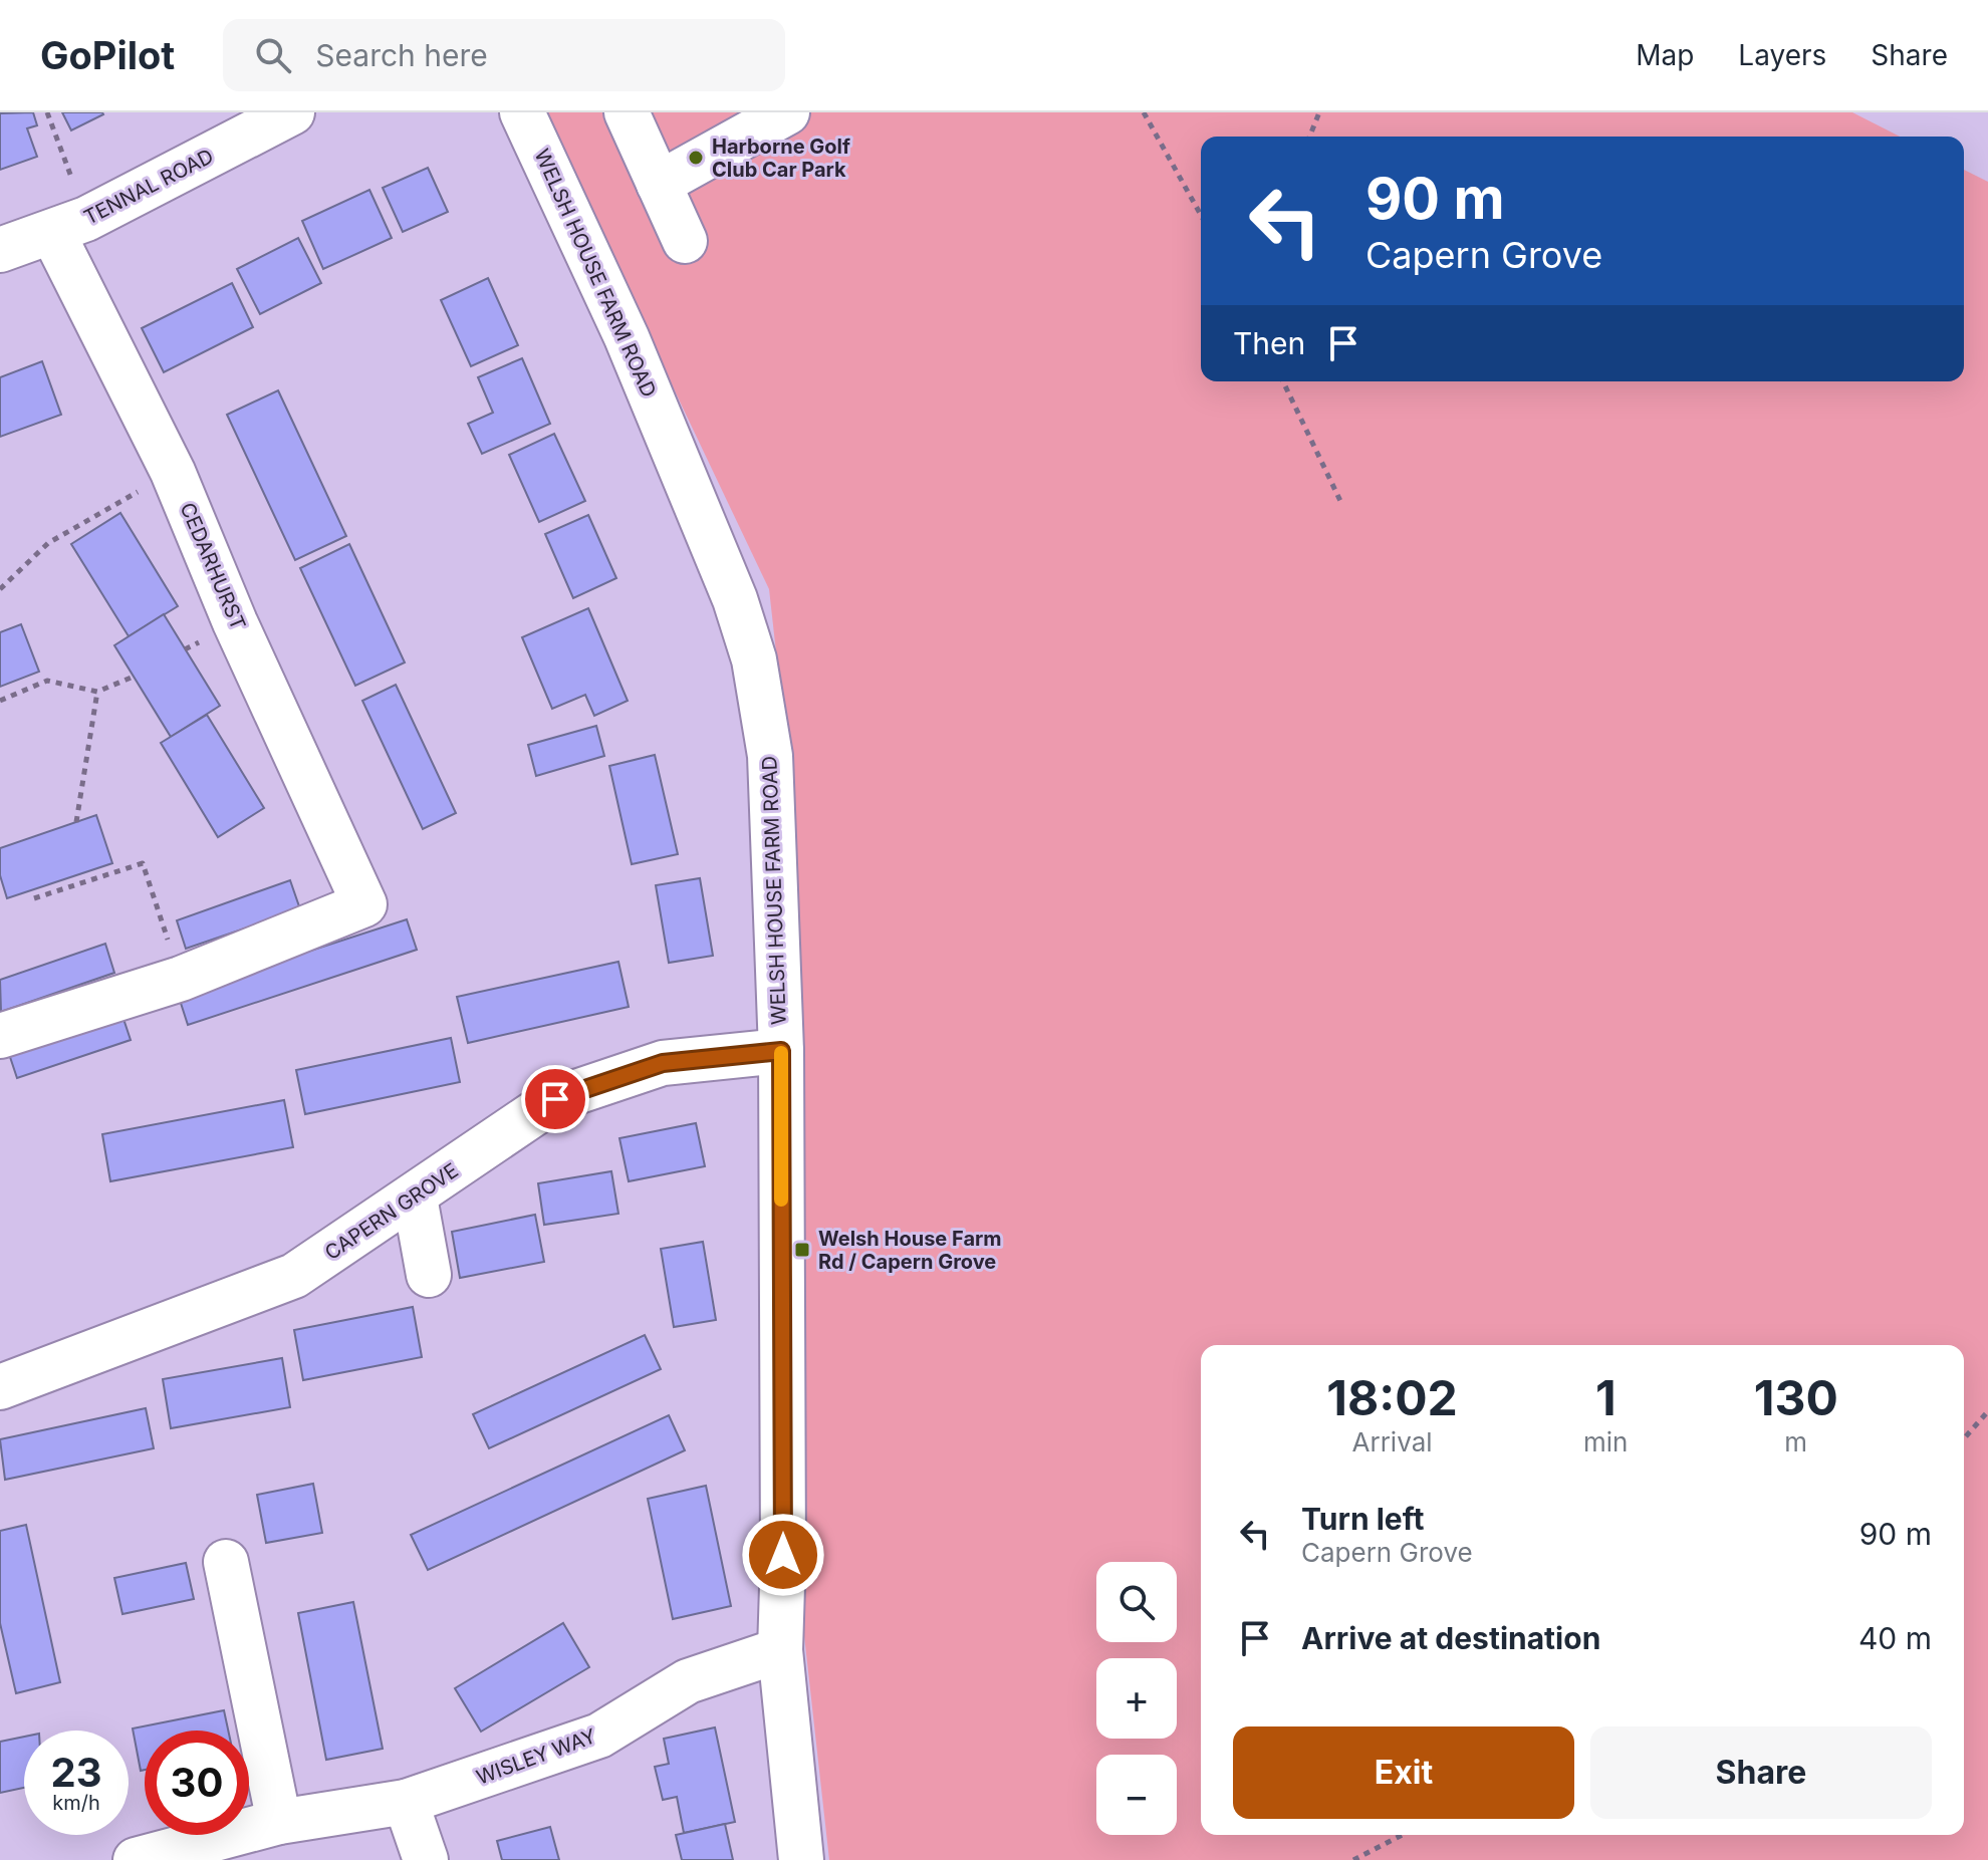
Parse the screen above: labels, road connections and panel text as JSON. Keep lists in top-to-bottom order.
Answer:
{
  "streets": {
    "street": [
      "TENNAL ROAD",
      "WELSH HOUSE FARM ROAD",
      "CEDARHURST",
      "CAPERN GROVE",
      "WISLEY WAY"
    ]
  },
  "crossings": [
    ["TENNAL ROAD", "CEDARHURST"],
    ["WELSH HOUSE FARM ROAD", "CAPERN GROVE"],
    ["WELSH HOUSE FARM ROAD", "WISLEY WAY"]
  ],
  "places": {
    "other": ["Harborne Golf Club Car Park"],
    "transit": ["Welsh House Farm Rd / Capern Grove"]
  },
  "page": {
    "header": "GoPilot",
    "search": "Search here",
    "nav": ["Map", "Layers", "Share"],
    "turn": ["90 m", "Capern Grove"],
    "then": "Then",
    "eta": [
      "18:02",
      "Arrival",
      "1",
      "min",
      "130",
      "m"
    ],
    "list": [
      {
        "name": "Turn left",
        "note": "Capern Grove",
        "value": "90 m"
      },
      {
        "name": "Arrive at destination",
        "value": "40 m"
      }
    ],
    "map_buttons": ["+", "−"],
    "buttons": ["Exit", "Share"],
    "speed": "23 km/h",
    "limit": "30"
  }
}
